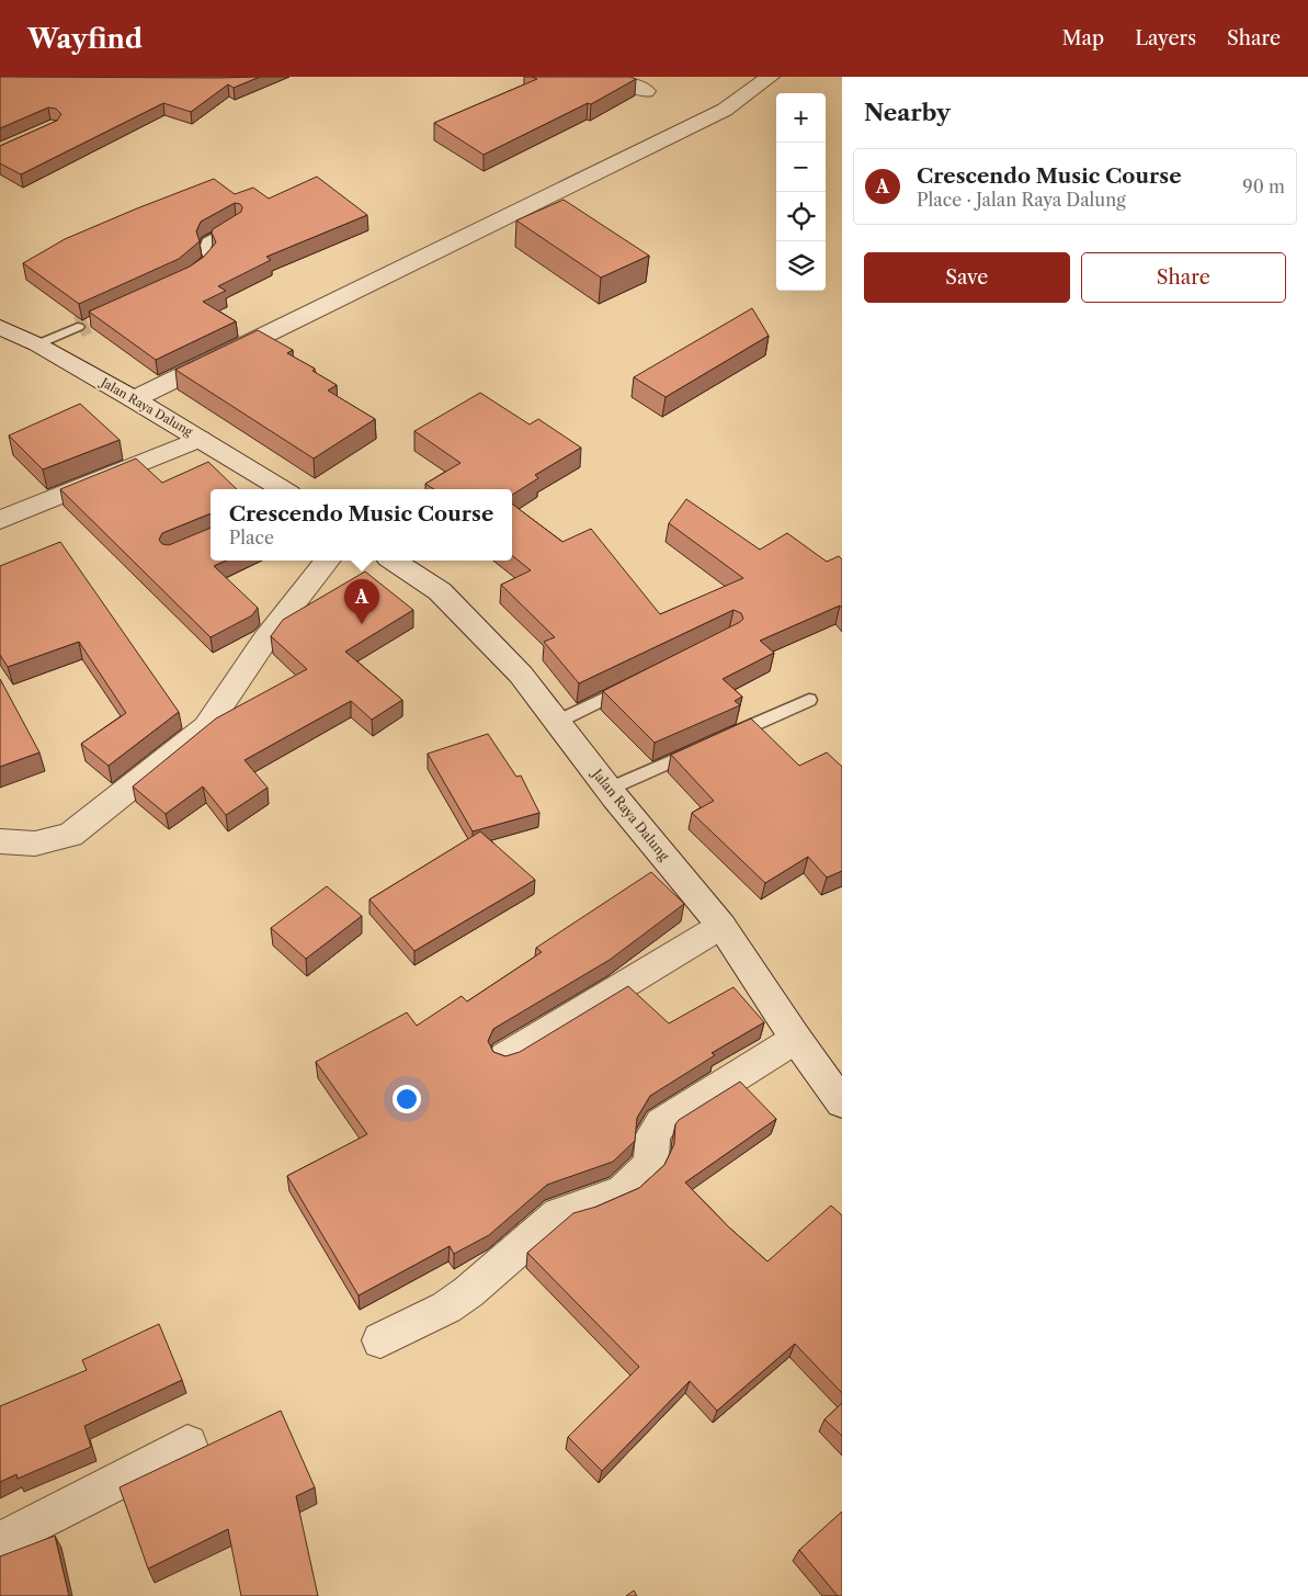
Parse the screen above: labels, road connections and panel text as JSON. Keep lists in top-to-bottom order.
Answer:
{
  "streets": {
    "street": ["Jalan Raya Dalung"]
  },
  "page": {
    "header": "Wayfind",
    "nav": ["Map", "Layers", "Share"],
    "heading": "Nearby",
    "map_buttons": ["+", "−"],
    "list": [
      {
        "mark": "A",
        "name": "Crescendo Music Course",
        "note": "Place · Jalan Raya Dalung",
        "value": "90 m"
      }
    ],
    "buttons": ["Save", "Share"],
    "popup": ["Crescendo Music Course", "Place"],
    "pins": "A"
  }
}
